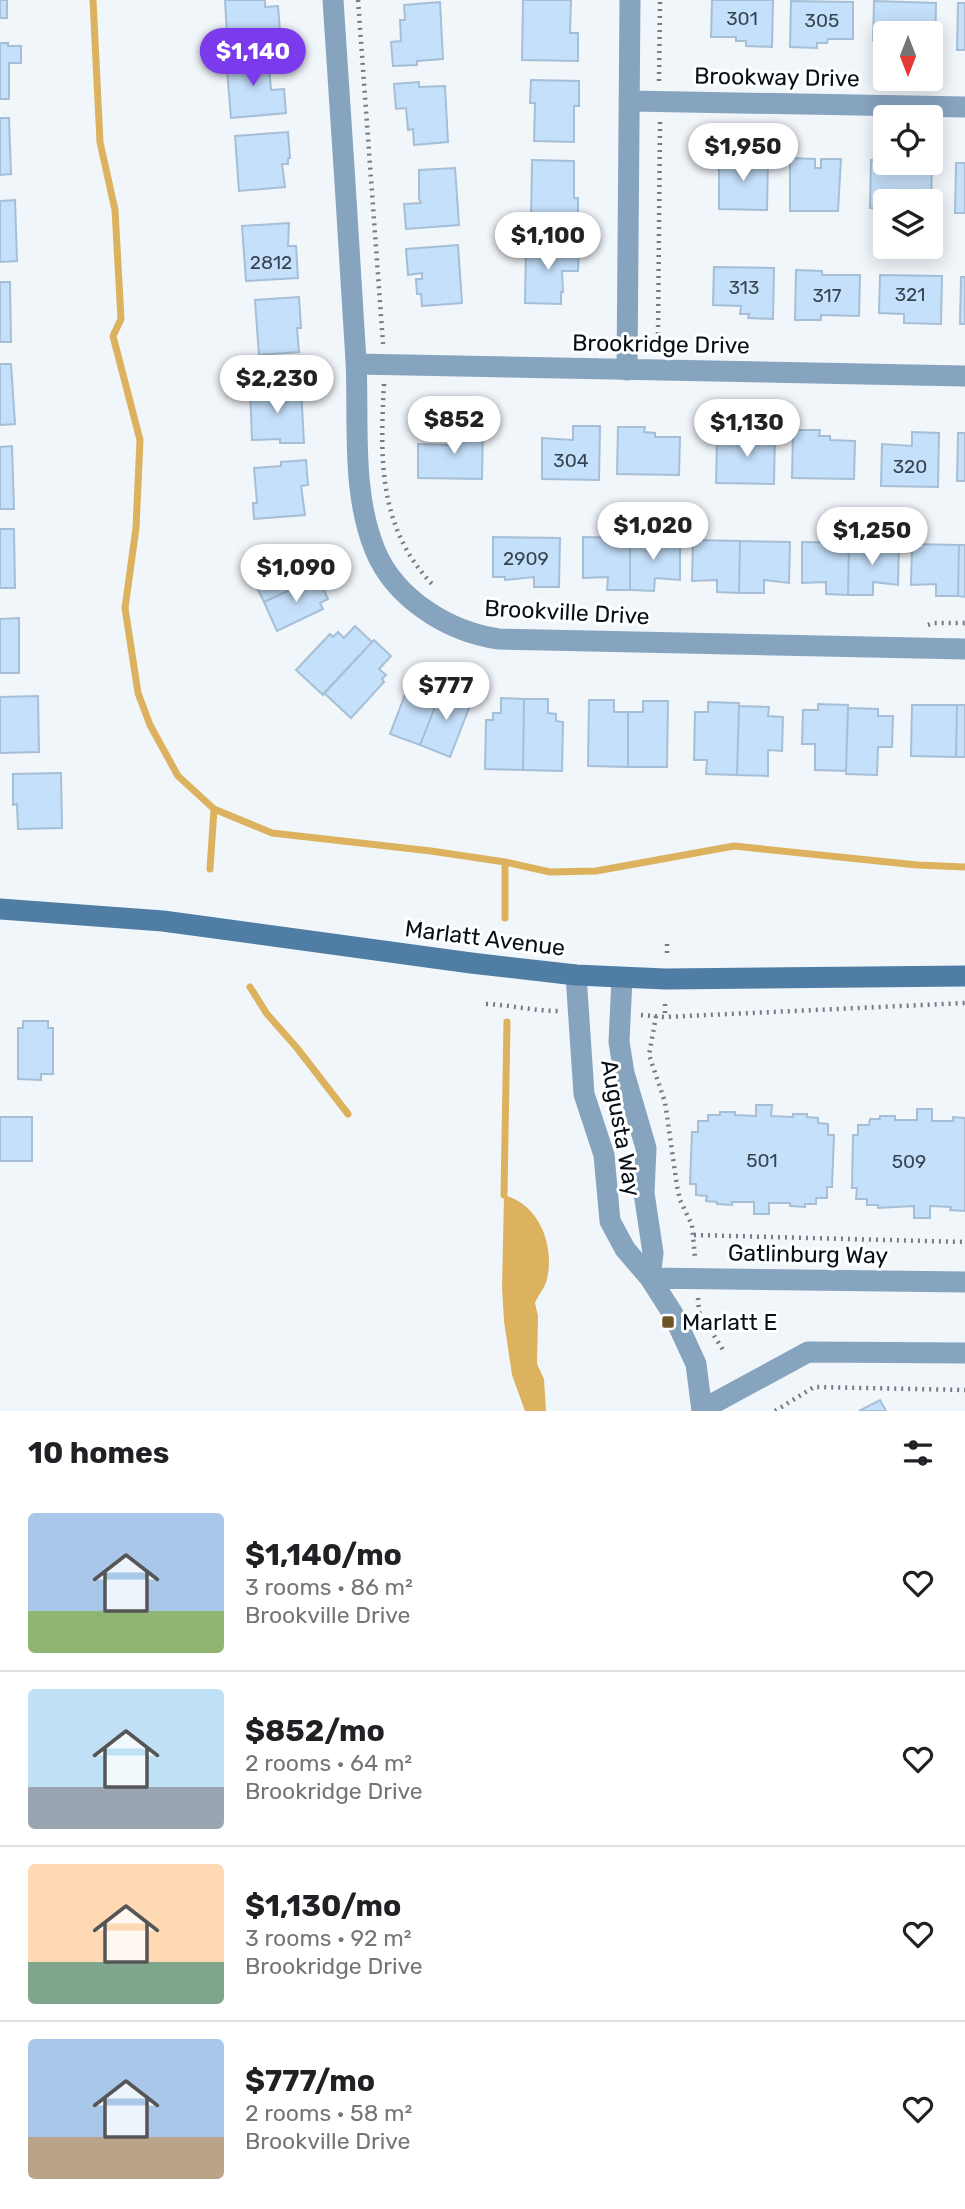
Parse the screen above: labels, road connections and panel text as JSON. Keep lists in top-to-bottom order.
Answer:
{
  "streets": {
    "street": [
      "Brookway Drive",
      "Brookridge Drive",
      "Brookville Drive",
      "Marlatt Avenue",
      "Augusta Way",
      "Gatlinburg Way"
    ]
  },
  "crossings": [
    ["Brookridge Drive", "Brookville Drive"],
    ["Marlatt Avenue", "Augusta Way"],
    ["Augusta Way", "Gatlinburg Way"]
  ],
  "places": {
    "transit": ["Marlatt E"]
  },
  "house_numbers": [
    "301",
    "305",
    "2812",
    "313",
    "321",
    "317",
    "304",
    "320",
    "2909",
    "501",
    "509"
  ],
  "north": "bottom",
  "page": {
    "price": [
      "$1,140",
      "$1,950",
      "$1,100",
      "$2,230",
      "$852",
      "$1,130",
      "$1,020",
      "$1,250",
      "$1,090",
      "$777"
    ],
    "heading": "10 homes",
    "list": [
      {
        "name": "$1,140/mo",
        "note": "3 rooms · 86 m² · Brookville Drive"
      },
      {
        "name": "$852/mo",
        "note": "2 rooms · 64 m² · Brookridge Drive"
      },
      {
        "name": "$1,130/mo",
        "note": "3 rooms · 92 m² · Brookridge Drive"
      },
      {
        "name": "$777/mo",
        "note": "2 rooms · 58 m² · Brookville Drive"
      }
    ]
  }
}
